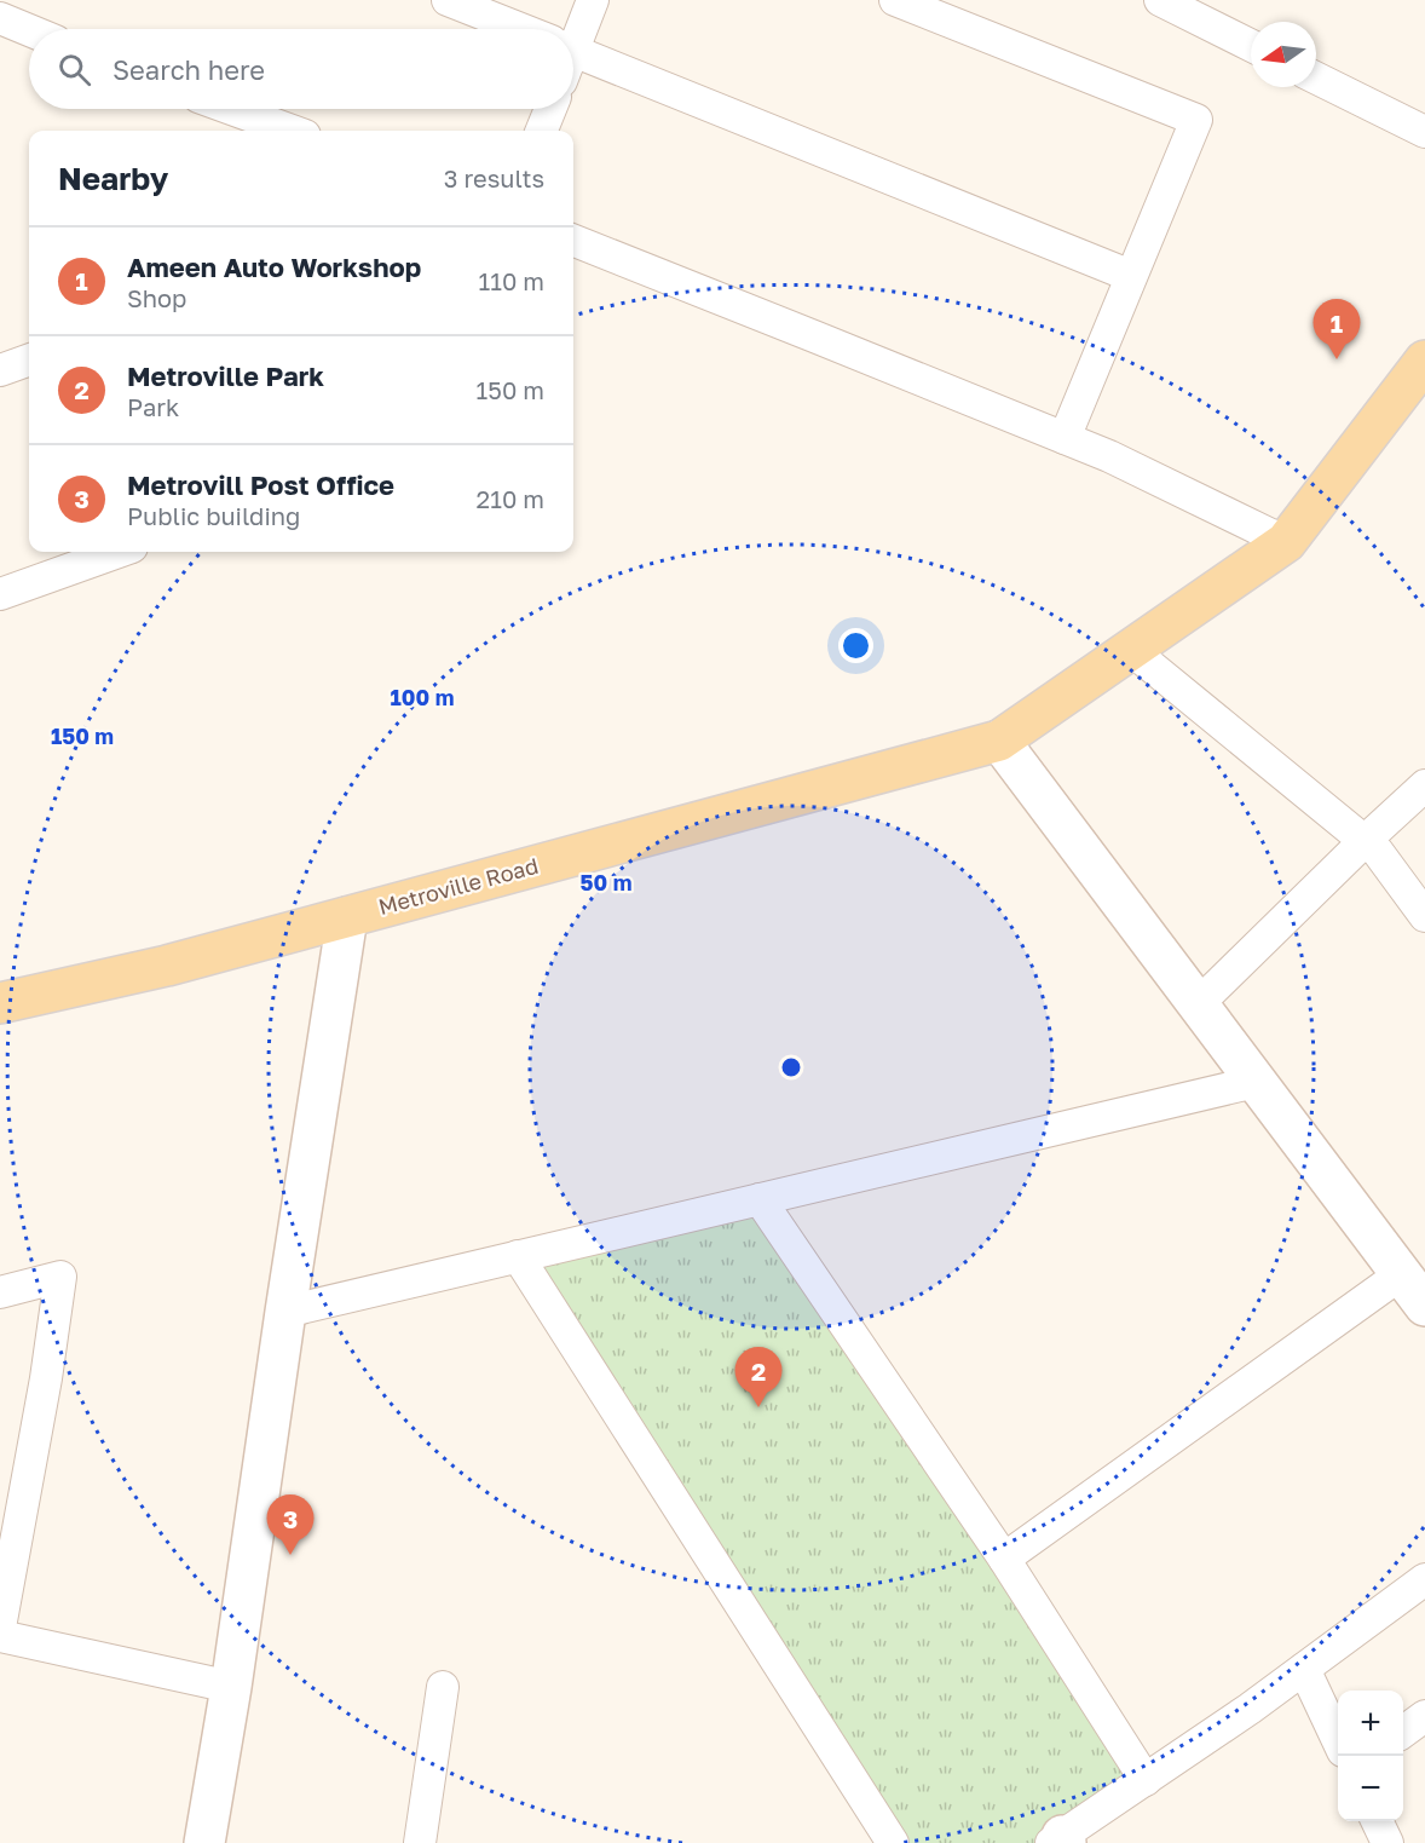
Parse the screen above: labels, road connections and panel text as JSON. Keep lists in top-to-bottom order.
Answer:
{
  "streets": {
    "main road": ["Metroville Road"]
  },
  "north": "left",
  "page": {
    "search": "Search here",
    "heading": ["Nearby", "3 results"],
    "list": [
      {
        "mark": "1",
        "name": "Ameen Auto Workshop",
        "note": "Shop",
        "value": "110 m"
      },
      {
        "mark": "2",
        "name": "Metroville Park",
        "note": "Park",
        "value": "150 m"
      },
      {
        "mark": "3",
        "name": "Metrovill Post Office",
        "note": "Public building",
        "value": "210 m"
      }
    ],
    "pins": ["1", "2", "3"],
    "map_buttons": ["+", "−"]
  },
  "rings": ["100 m", "150 m", "50 m"]
}
